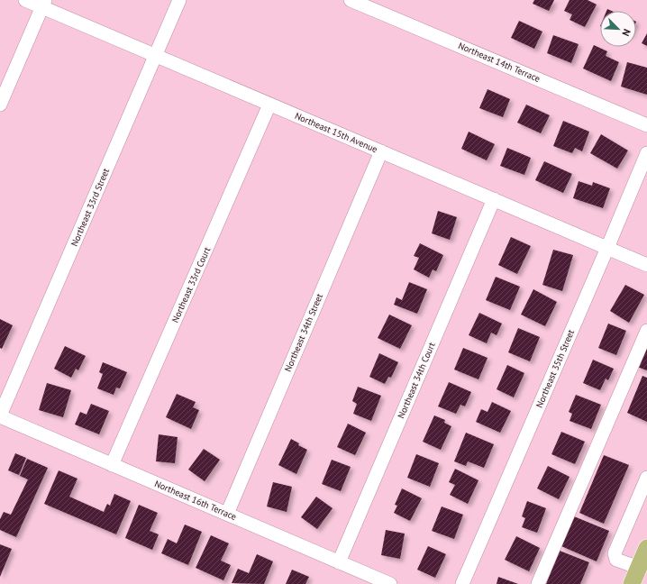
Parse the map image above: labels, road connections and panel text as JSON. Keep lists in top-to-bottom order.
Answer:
{
  "streets": {
    "street": [
      "Northeast 14th Terrace",
      "Northeast 15th Avenue",
      "Northeast 33rd Street",
      "Northeast 33rd Court",
      "Northeast 34th Street",
      "Northeast 35th Street",
      "Northeast 34th Court",
      "Northeast 16th Terrace"
    ]
  },
  "crossings": [
    ["Northeast 15th Avenue", "Northeast 33rd Street"],
    ["Northeast 15th Avenue", "Northeast 33rd Court"],
    ["Northeast 15th Avenue", "Northeast 34th Street"],
    ["Northeast 15th Avenue", "Northeast 35th Street"],
    ["Northeast 15th Avenue", "Northeast 34th Court"],
    ["Northeast 33rd Street", "Northeast 16th Terrace"],
    ["Northeast 33rd Court", "Northeast 16th Terrace"],
    ["Northeast 34th Street", "Northeast 16th Terrace"],
    ["Northeast 34th Court", "Northeast 16th Terrace"]
  ],
  "north": "bottom right"
}
